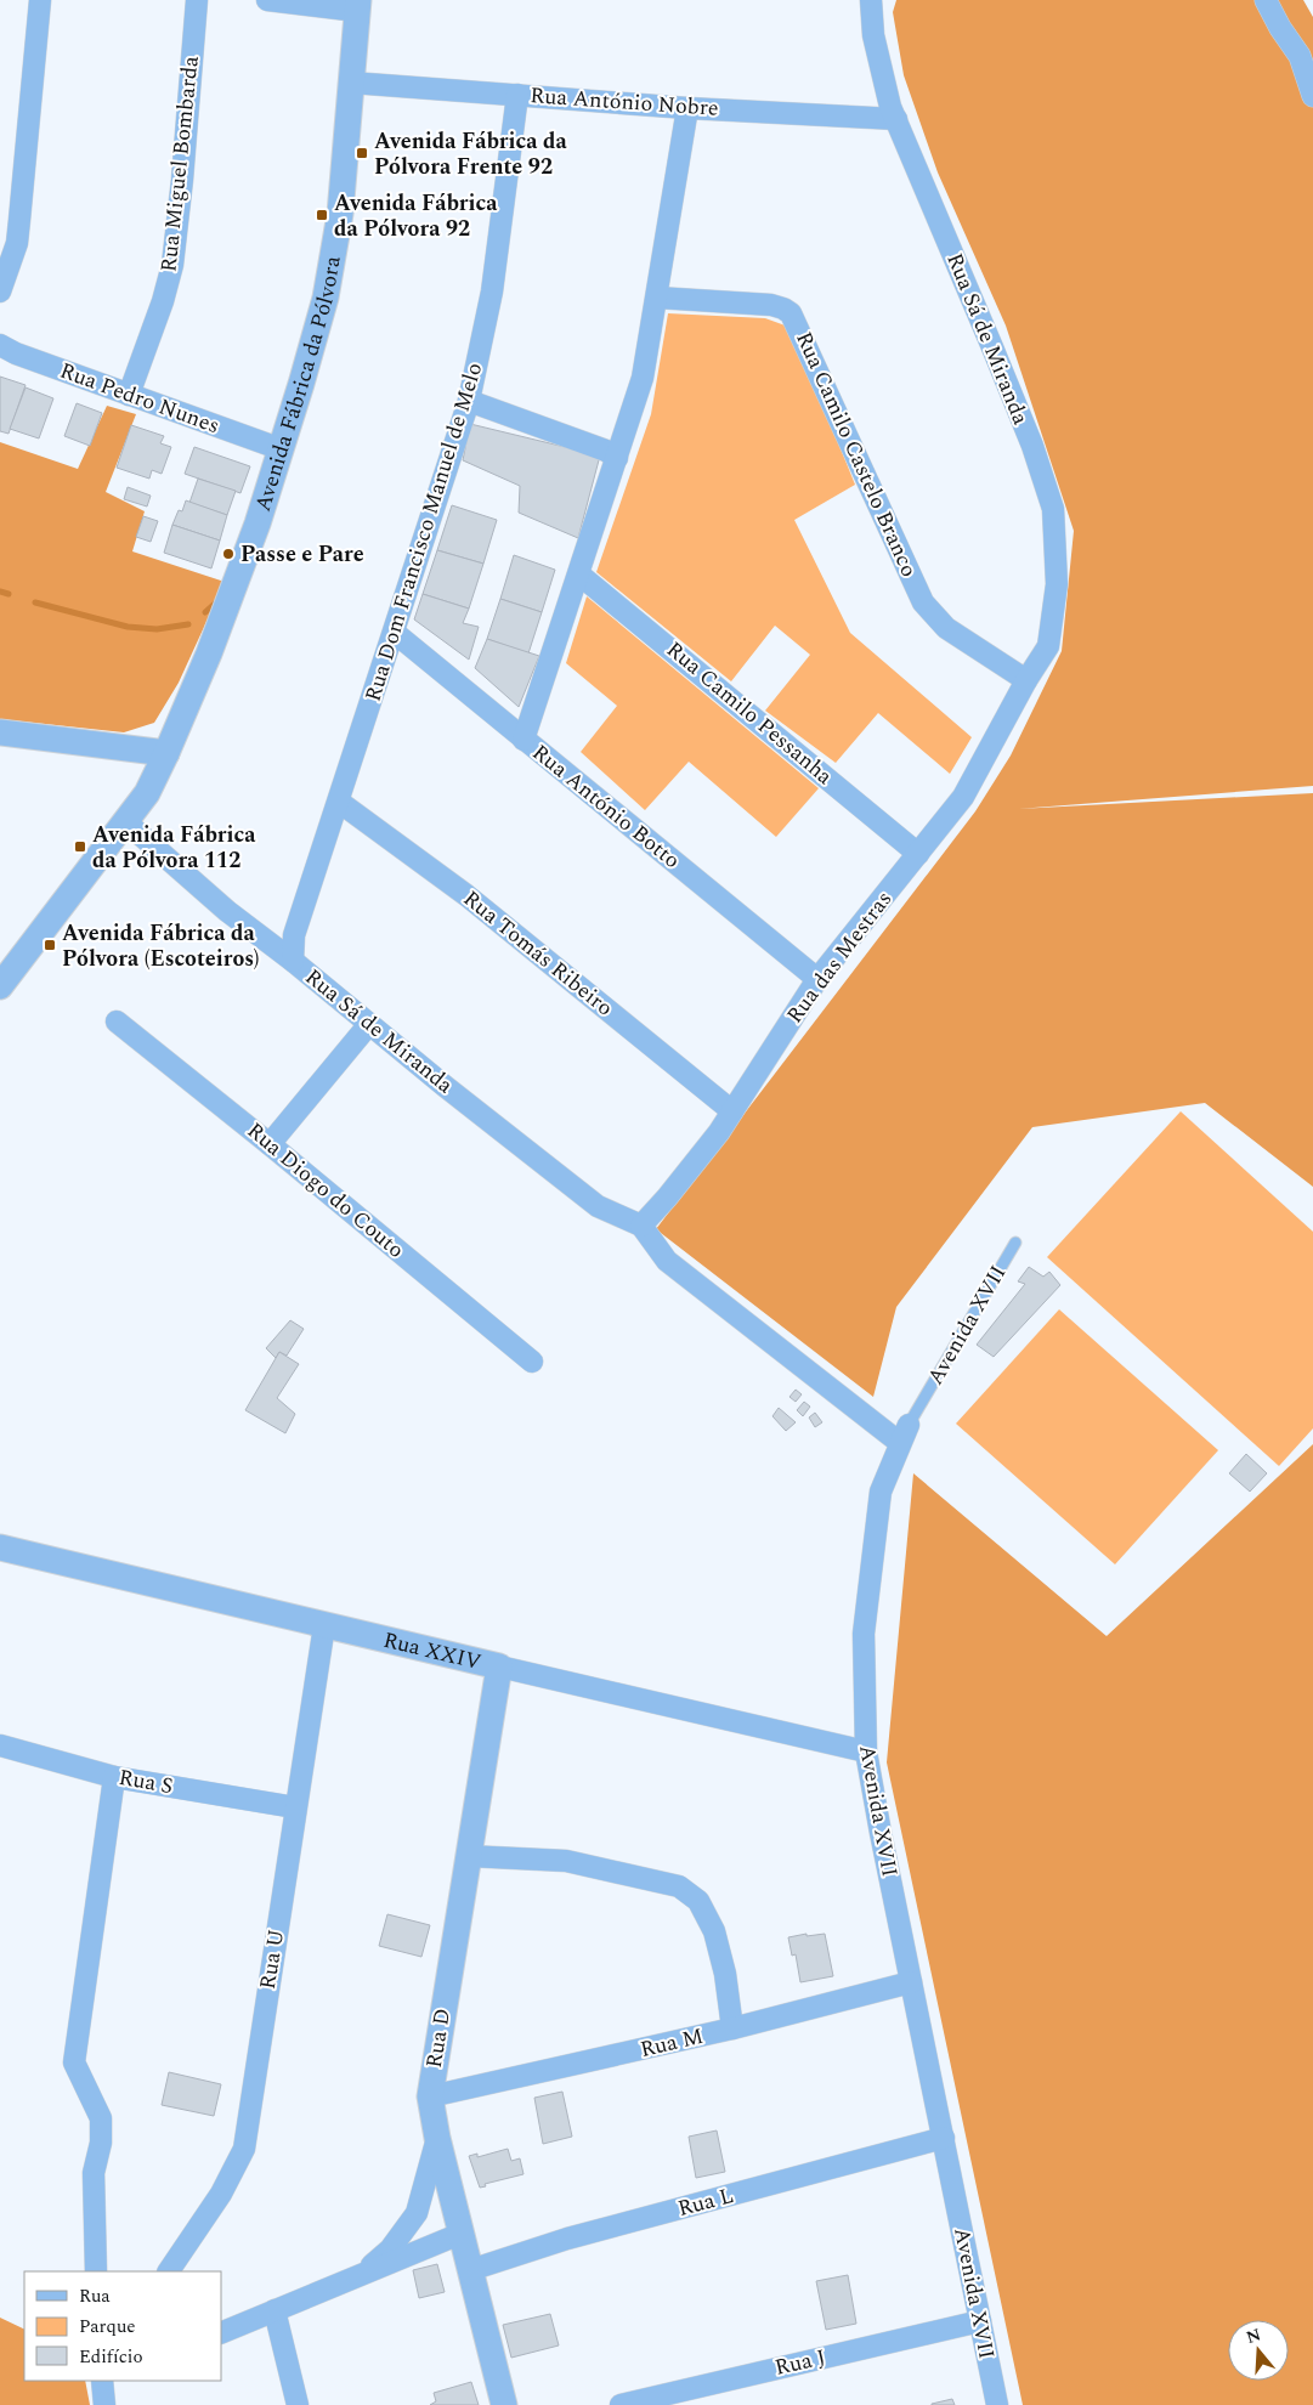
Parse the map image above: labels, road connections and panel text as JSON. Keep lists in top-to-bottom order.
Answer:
{
  "streets": {
    "street": [
      "Rua António Nobre",
      "Rua Miguel Bombarda",
      "Rua Sá de Miranda",
      "Avenida Fábrica da Pólvora",
      "Rua Pedro Nunes",
      "Rua Camilo Castelo Branco",
      "Rua Dom Francisco Manuel de Melo",
      "Rua Camilo Pessanha",
      "Rua António Botto",
      "Rua Tomás Ribeiro",
      "Rua das Mestras",
      "Rua Diogo do Couto",
      "Avenida XVII",
      "Rua XXIV",
      "Rua S",
      "Rua U",
      "Rua D",
      "Rua M",
      "Rua L",
      "Rua J"
    ]
  },
  "crossings": [
    ["Rua António Nobre", "Rua Sá de Miranda"],
    ["Rua António Nobre", "Avenida Fábrica da Pólvora"],
    ["Rua António Nobre", "Rua Dom Francisco Manuel de Melo"],
    ["Rua Miguel Bombarda", "Rua Pedro Nunes"],
    ["Rua Sá de Miranda", "Avenida Fábrica da Pólvora"],
    ["Rua Sá de Miranda", "Rua Camilo Castelo Branco"],
    ["Rua Sá de Miranda", "Rua Dom Francisco Manuel de Melo"],
    ["Rua Sá de Miranda", "Rua das Mestras"],
    ["Avenida Fábrica da Pólvora", "Rua Pedro Nunes"],
    ["Rua Camilo Castelo Branco", "Rua das Mestras"],
    ["Rua Dom Francisco Manuel de Melo", "Rua António Botto"],
    ["Rua Dom Francisco Manuel de Melo", "Rua Tomás Ribeiro"],
    ["Rua Camilo Pessanha", "Rua das Mestras"],
    ["Rua António Botto", "Rua das Mestras"],
    ["Rua Tomás Ribeiro", "Rua das Mestras"],
    ["Avenida XVII", "Rua XXIV"],
    ["Avenida XVII", "Rua M"],
    ["Avenida XVII", "Rua L"],
    ["Avenida XVII", "Rua J"],
    ["Rua XXIV", "Rua U"],
    ["Rua XXIV", "Rua D"],
    ["Rua S", "Rua U"],
    ["Rua D", "Rua M"],
    ["Rua D", "Rua L"]
  ],
  "places": {
    "transit": [
      "Avenida Fábrica da Pólvora Frente 92",
      "Avenida Fábrica da Pólvora 92",
      "Avenida Fábrica da Pólvora 112",
      "Avenida Fábrica da Pólvora (Escoteiros)"
    ],
    "other": ["Passe e Pare"]
  },
  "legend": ["Rua", "Parque", "Edifício"],
  "north": "top"
}
